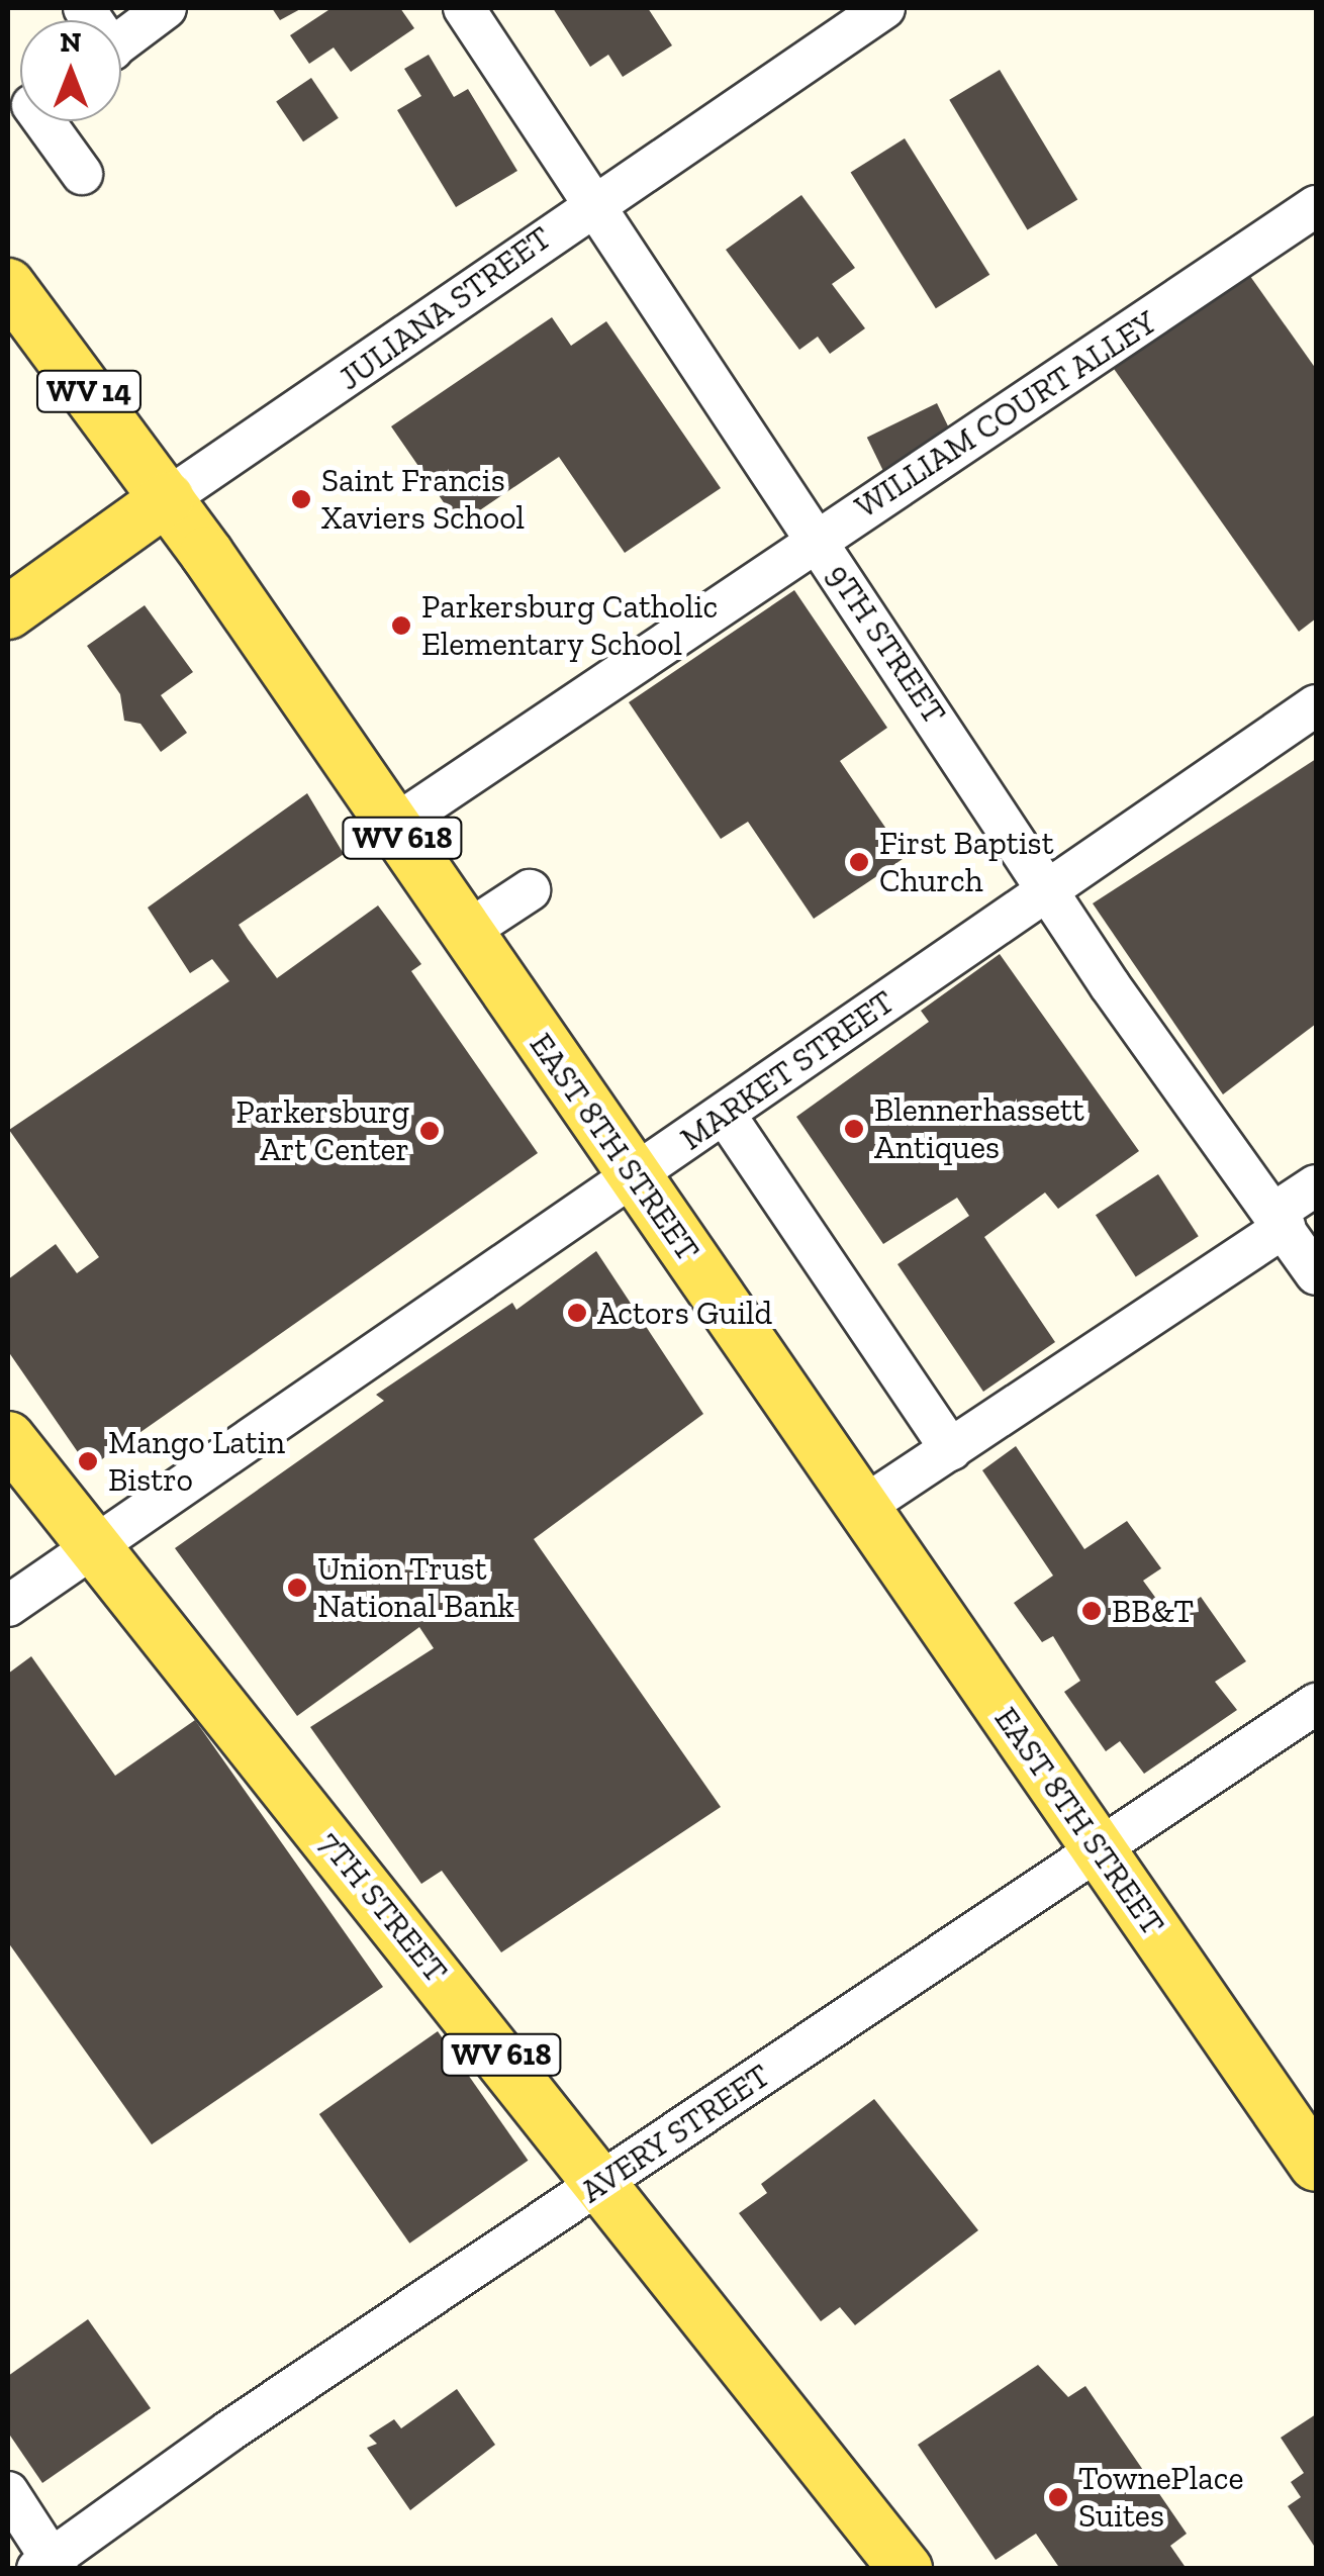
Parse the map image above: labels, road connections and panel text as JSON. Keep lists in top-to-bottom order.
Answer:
{
  "streets": {
    "main road": [
      "JULIANA STREET",
      "WV 14",
      "WV 618",
      "EAST 8TH STREET",
      "7TH STREET"
    ],
    "street": [
      "WILLIAM COURT ALLEY",
      "9TH STREET",
      "MARKET STREET",
      "AVERY STREET"
    ]
  },
  "crossings": [
    ["JULIANA STREET", "9TH STREET"],
    ["JULIANA STREET", "EAST 8TH STREET"],
    ["WILLIAM COURT ALLEY", "9TH STREET"],
    ["WILLIAM COURT ALLEY", "EAST 8TH STREET"],
    ["9TH STREET", "MARKET STREET"],
    ["MARKET STREET", "EAST 8TH STREET"],
    ["MARKET STREET", "7TH STREET"],
    ["EAST 8TH STREET", "AVERY STREET"],
    ["7TH STREET", "AVERY STREET"]
  ],
  "places": [
    "Saint Francis Xaviers School",
    "Parkersburg Catholic Elementary School",
    "First Baptist Church",
    "Blennerhassett Antiques",
    "Parkersburg Art Center",
    "Actors Guild",
    "Mango Latin Bistro",
    "Union Trust National Bank",
    "BB&T",
    "TownePlace Suites"
  ],
  "north": "top"
}
